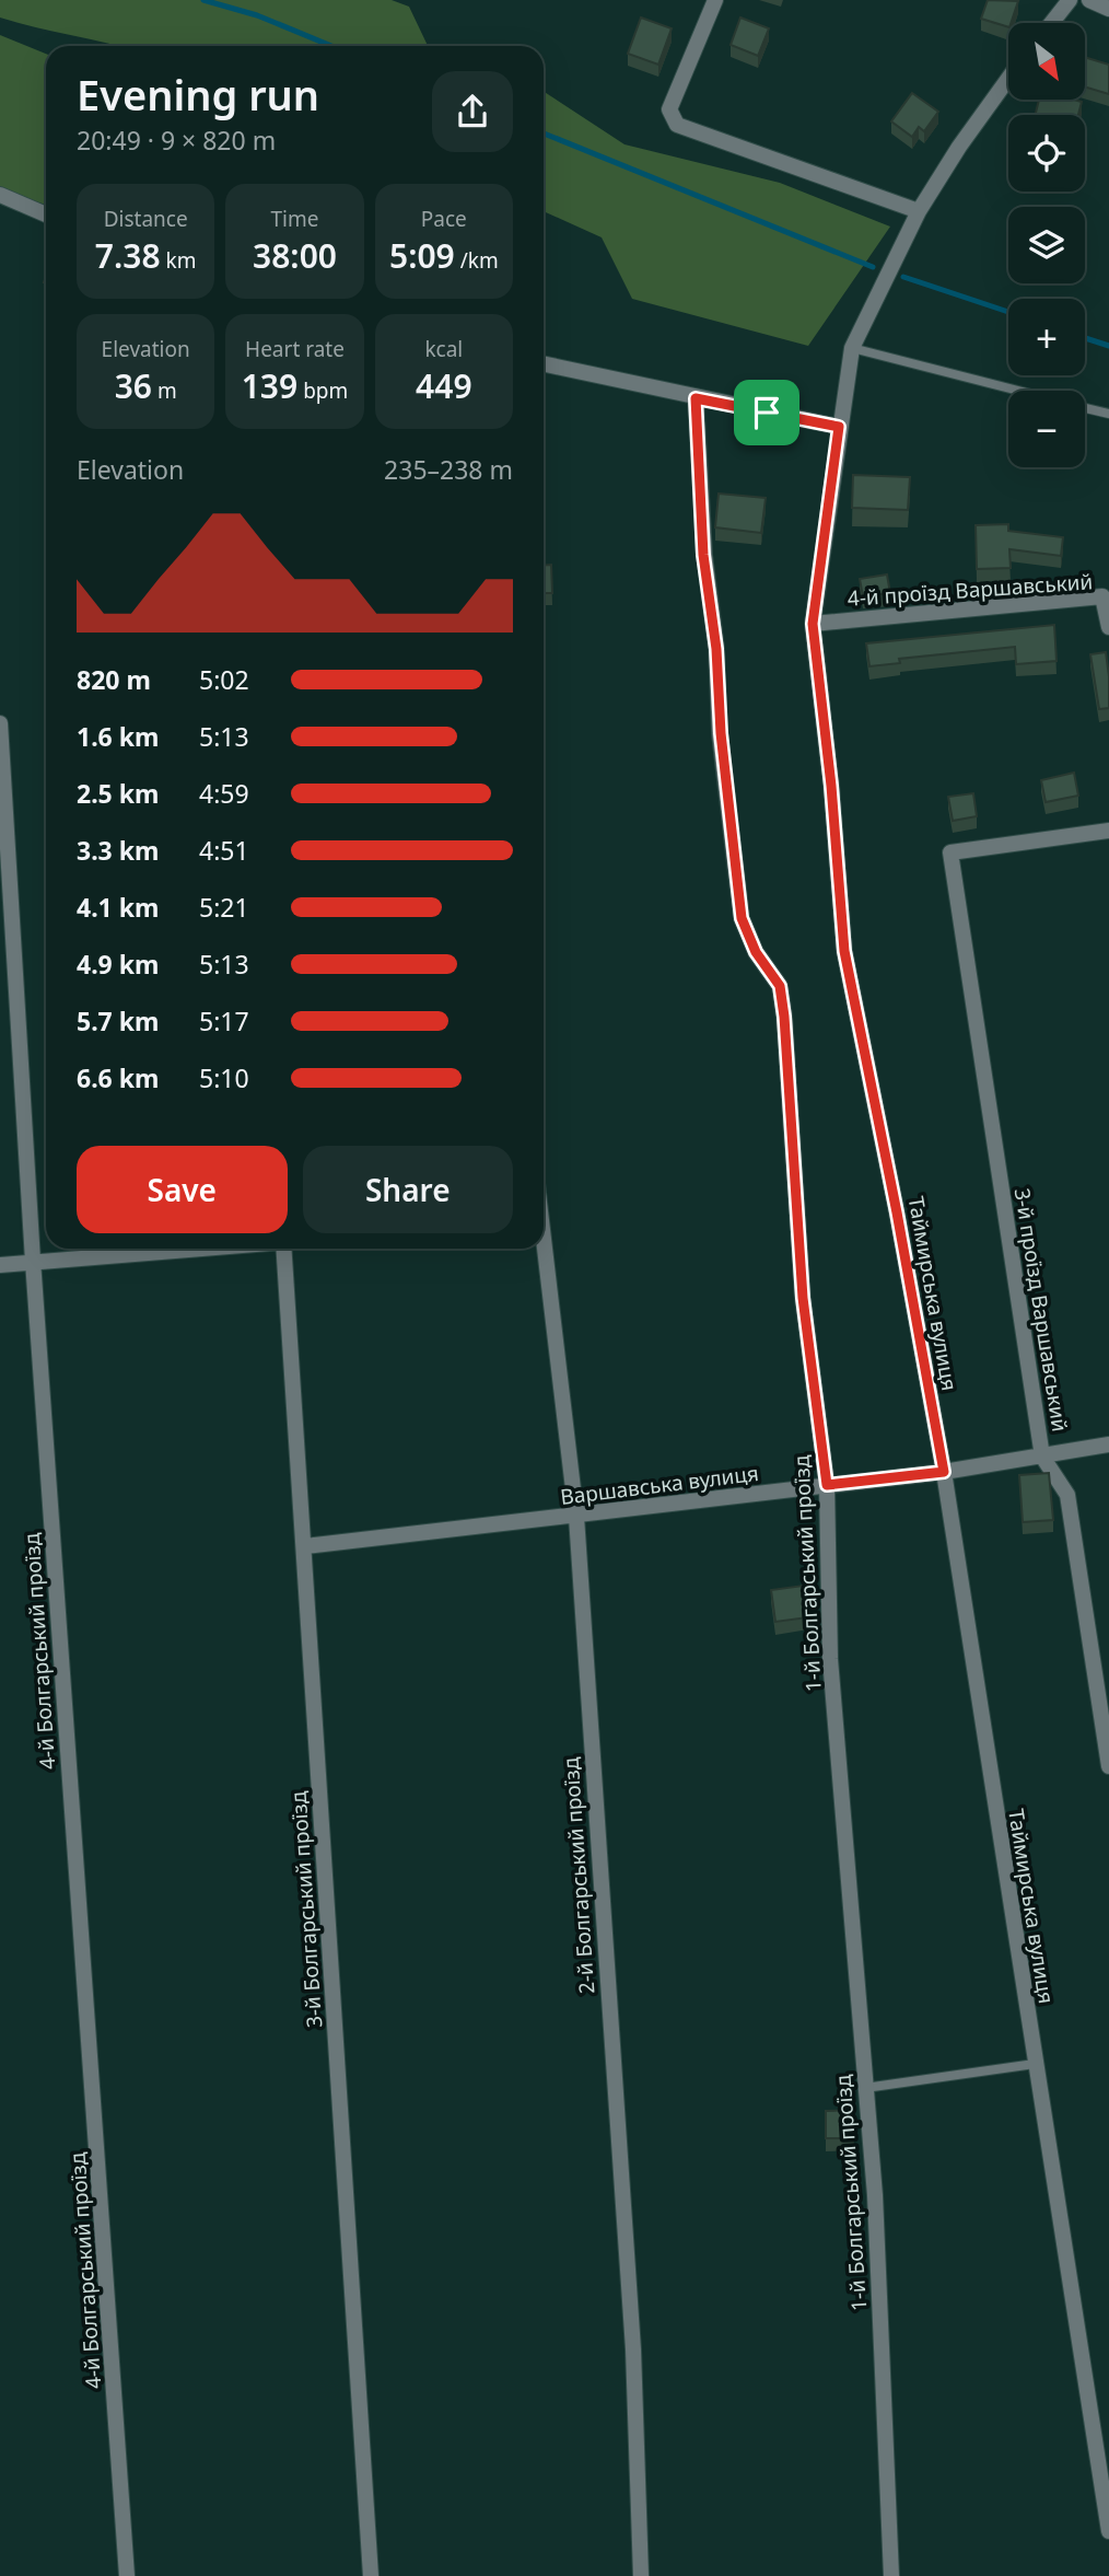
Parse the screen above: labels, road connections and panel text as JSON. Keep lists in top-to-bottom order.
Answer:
{
  "streets": {
    "street": [
      "4-й проїзд Варшавський",
      "Таймирська вулиця",
      "3-й проїзд Варшавський",
      "Варшавська вулиця",
      "1-й Болгарський проїзд",
      "4-й Болгарський проїзд",
      "2-й Болгарський проїзд",
      "3-й Болгарський проїзд"
    ]
  },
  "crossings": [
    ["4-й проїзд Варшавський", "Таймирська вулиця"],
    ["Таймирська вулиця", "Варшавська вулиця"],
    ["3-й проїзд Варшавський", "Варшавська вулиця"],
    ["Варшавська вулиця", "1-й Болгарський проїзд"],
    ["Варшавська вулиця", "2-й Болгарський проїзд"],
    ["Варшавська вулиця", "3-й Болгарський проїзд"]
  ],
  "north": "bottom right",
  "page": {
    "map_buttons": ["+", "−"],
    "heading": ["Evening run", "20:49 · 9 × 820 m"],
    "stats": [
      ["Distance", "7.38 km"],
      ["Time", "38:00"],
      ["Pace", "5:09 /km"],
      ["Elevation", "36 m"],
      ["Heart rate", "139 bpm"],
      ["kcal", "449"]
    ],
    "chart": ["Elevation", "235–238 m"],
    "list": [
      {
        "name": "820 m",
        "note": "5:02"
      },
      {
        "name": "1.6 km",
        "note": "5:13"
      },
      {
        "name": "2.5 km",
        "note": "4:59"
      },
      {
        "name": "3.3 km",
        "note": "4:51"
      },
      {
        "name": "4.1 km",
        "note": "5:21"
      },
      {
        "name": "4.9 km",
        "note": "5:13"
      },
      {
        "name": "5.7 km",
        "note": "5:17"
      },
      {
        "name": "6.6 km",
        "note": "5:10"
      }
    ],
    "buttons": ["Save", "Share"]
  }
}
